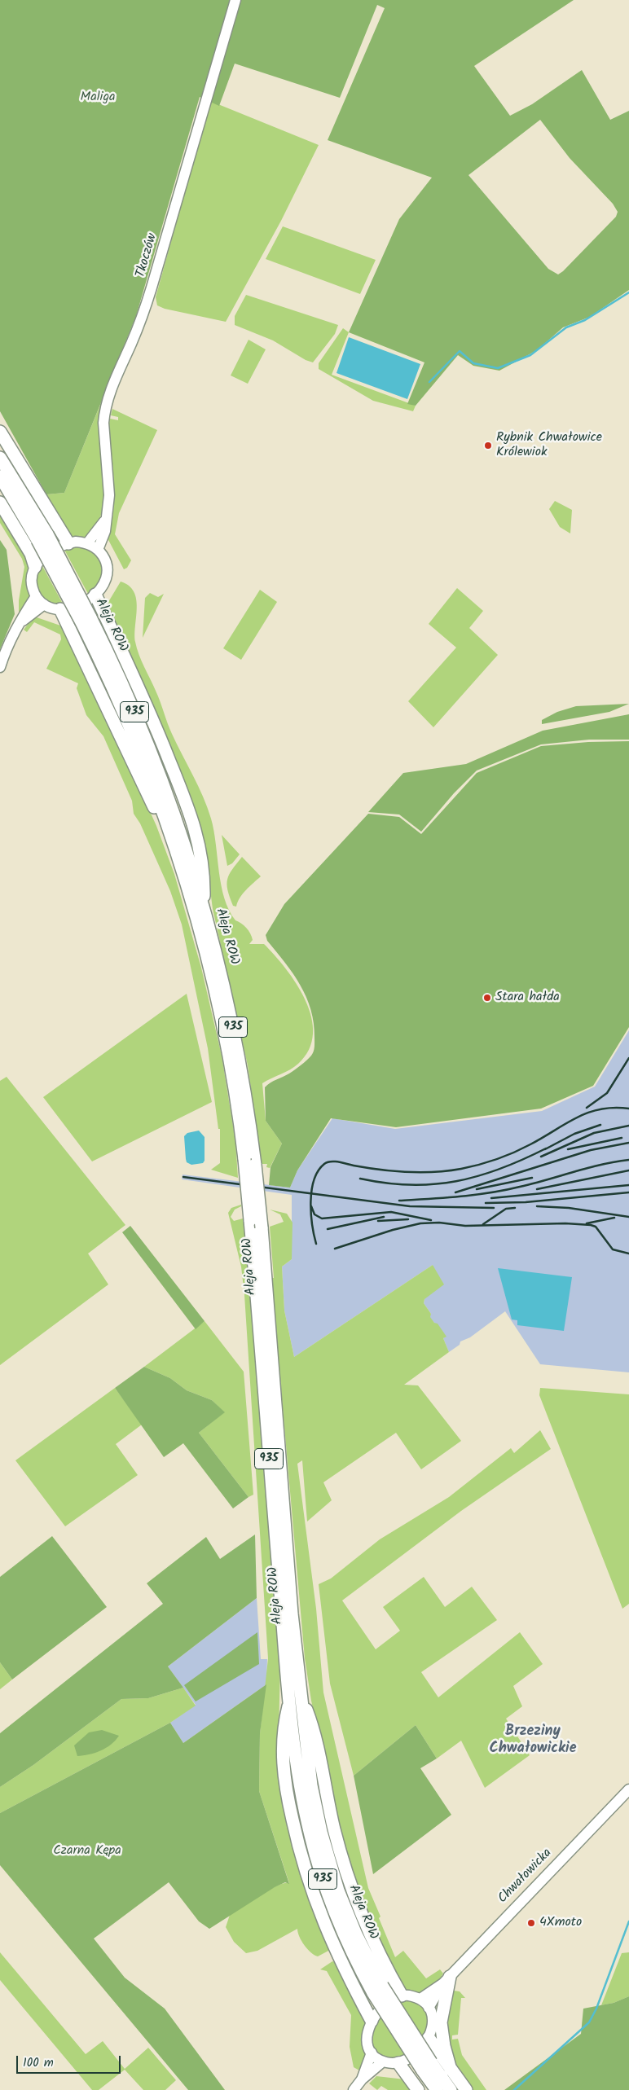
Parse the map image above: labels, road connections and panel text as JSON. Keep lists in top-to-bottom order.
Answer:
{
  "streets": {
    "main road": ["Aleja ROW", "935"],
    "street": ["Tkoczów", "Chwałowicka"]
  },
  "districts": ["Brzeziny Chwałowickie"],
  "parks": ["Maliga", "Czarna Kępa"],
  "places": ["Rybnik Chwałowice Królewiok", "Stara hałda", "4Xmoto"],
  "scale_bar": "100 m"
}
